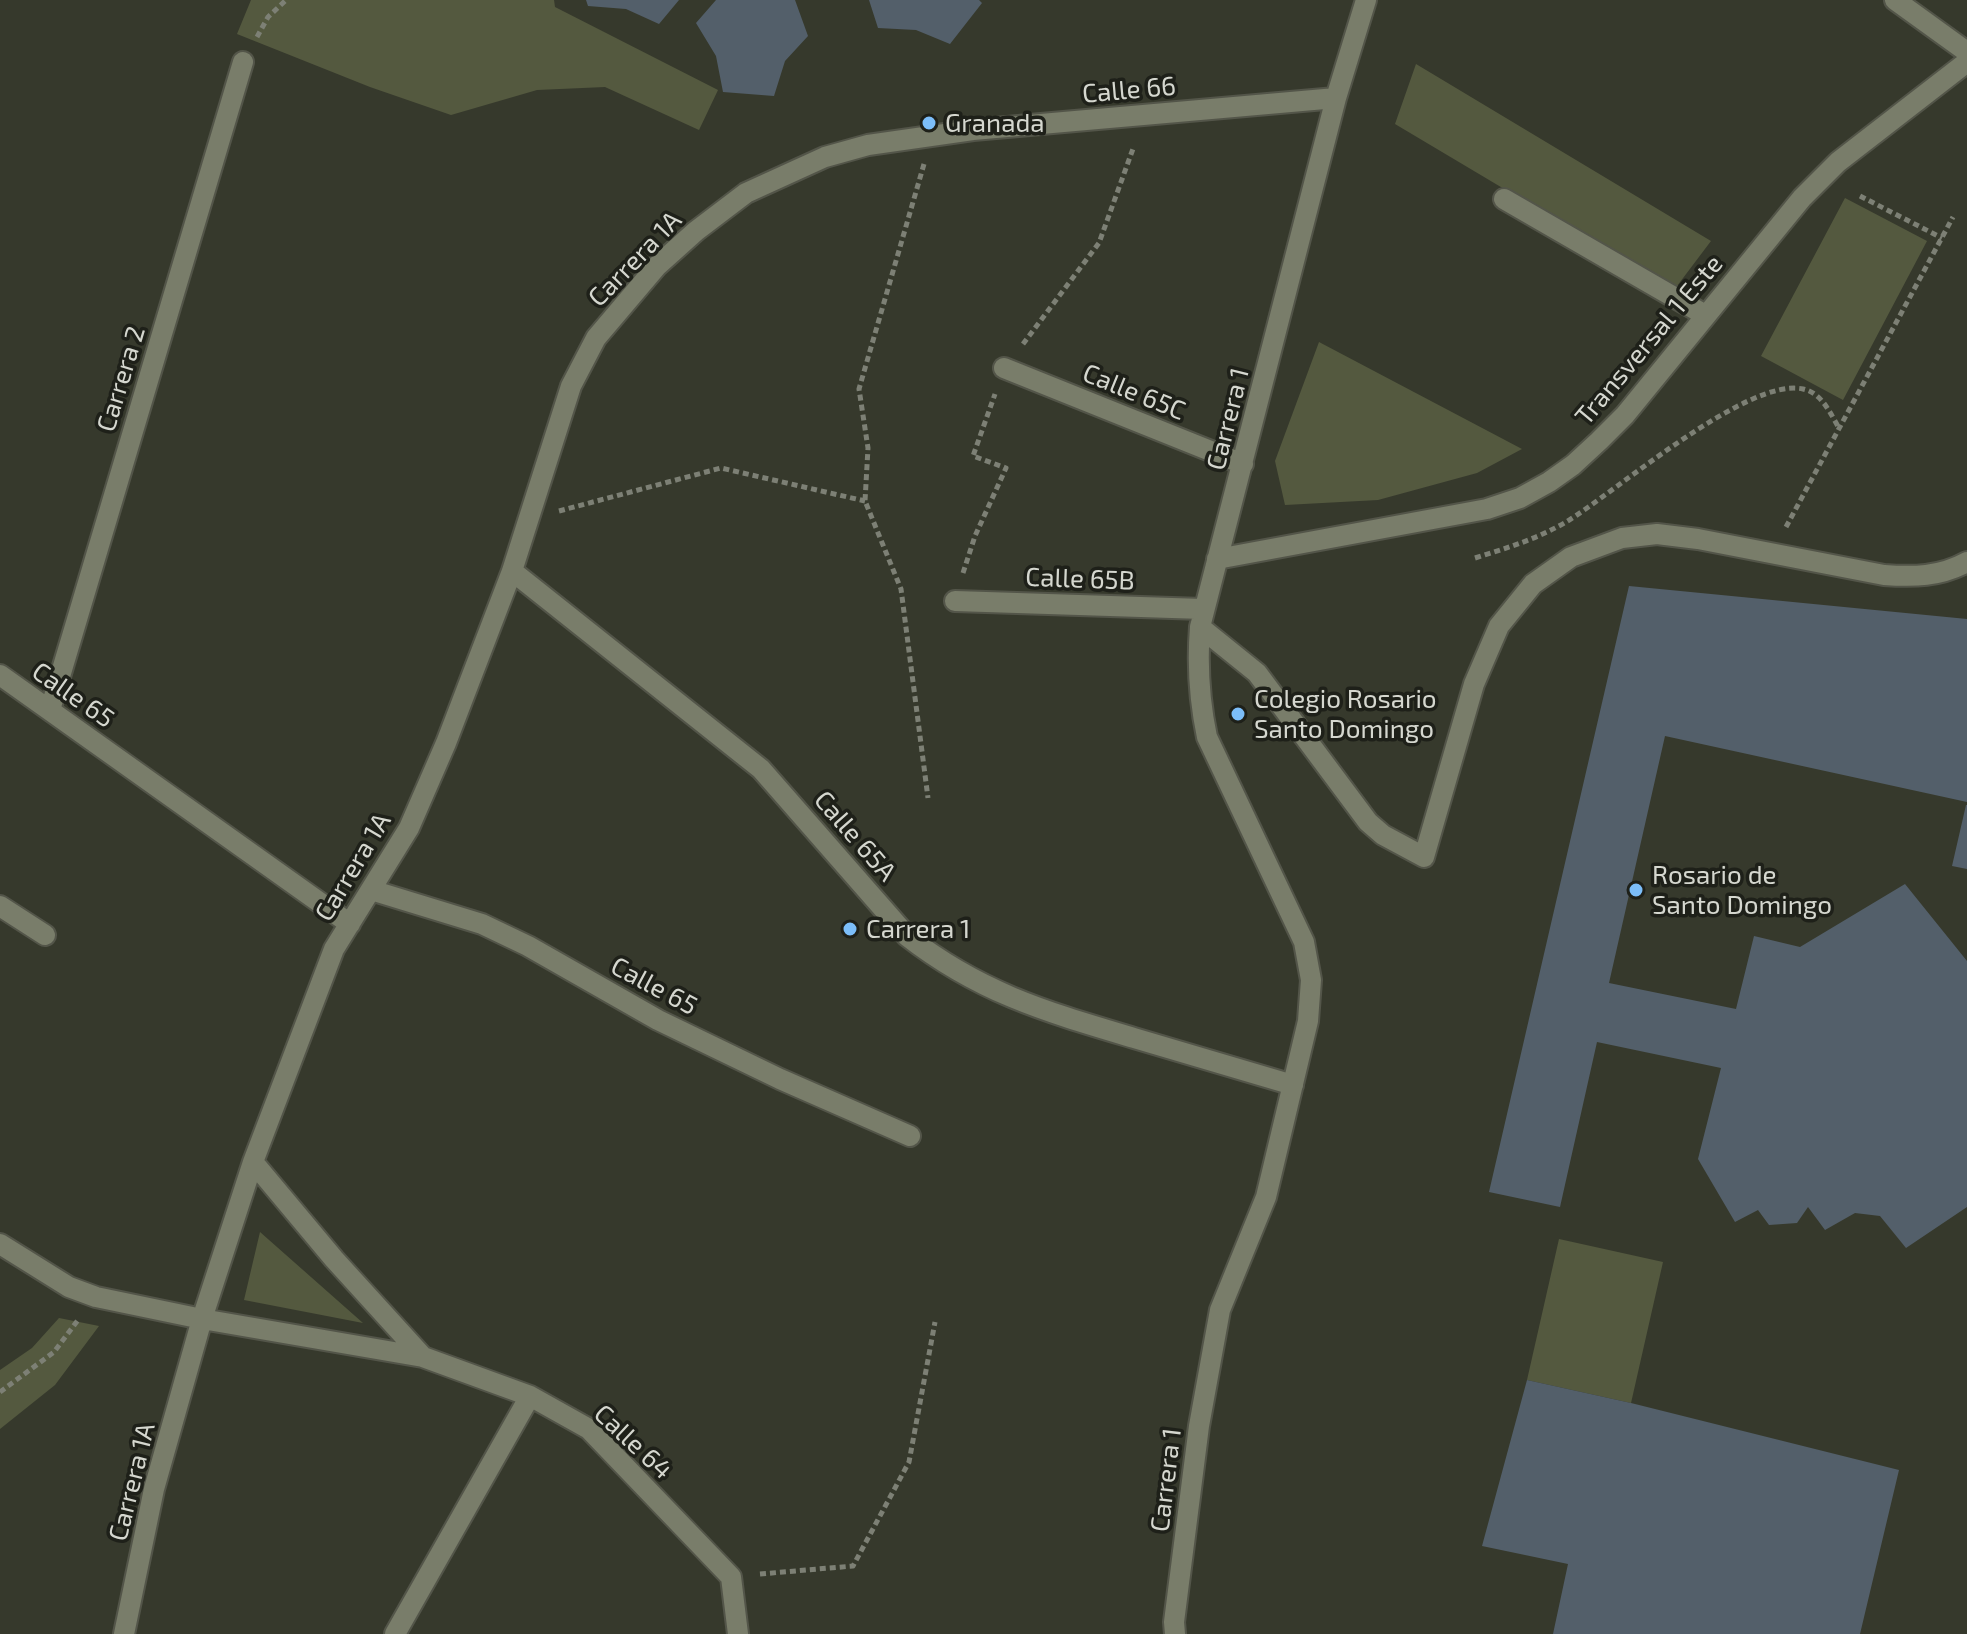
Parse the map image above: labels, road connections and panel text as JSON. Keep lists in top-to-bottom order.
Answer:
{
  "streets": {
    "street": [
      "Calle 66",
      "Carrera 1A",
      "Transversal 1 Este",
      "Carrera 2",
      "Calle 65C",
      "Carrera 1",
      "Calle 65B",
      "Calle 65",
      "Calle 65A",
      "Calle 64"
    ]
  },
  "crossings": [
    ["Calle 66", "Carrera 1A"],
    ["Calle 66", "Carrera 1"],
    ["Carrera 1A", "Calle 65"],
    ["Carrera 1A", "Calle 65A"],
    ["Carrera 1A", "Calle 64"],
    ["Transversal 1 Este", "Carrera 1"],
    ["Carrera 2", "Calle 65"],
    ["Calle 65C", "Carrera 1"],
    ["Carrera 1", "Calle 65B"],
    ["Carrera 1", "Calle 65A"]
  ],
  "places": [
    "Granada",
    "Colegio Rosario Santo Domingo",
    "Rosario de Santo Domingo",
    "Carrera 1"
  ]
}
